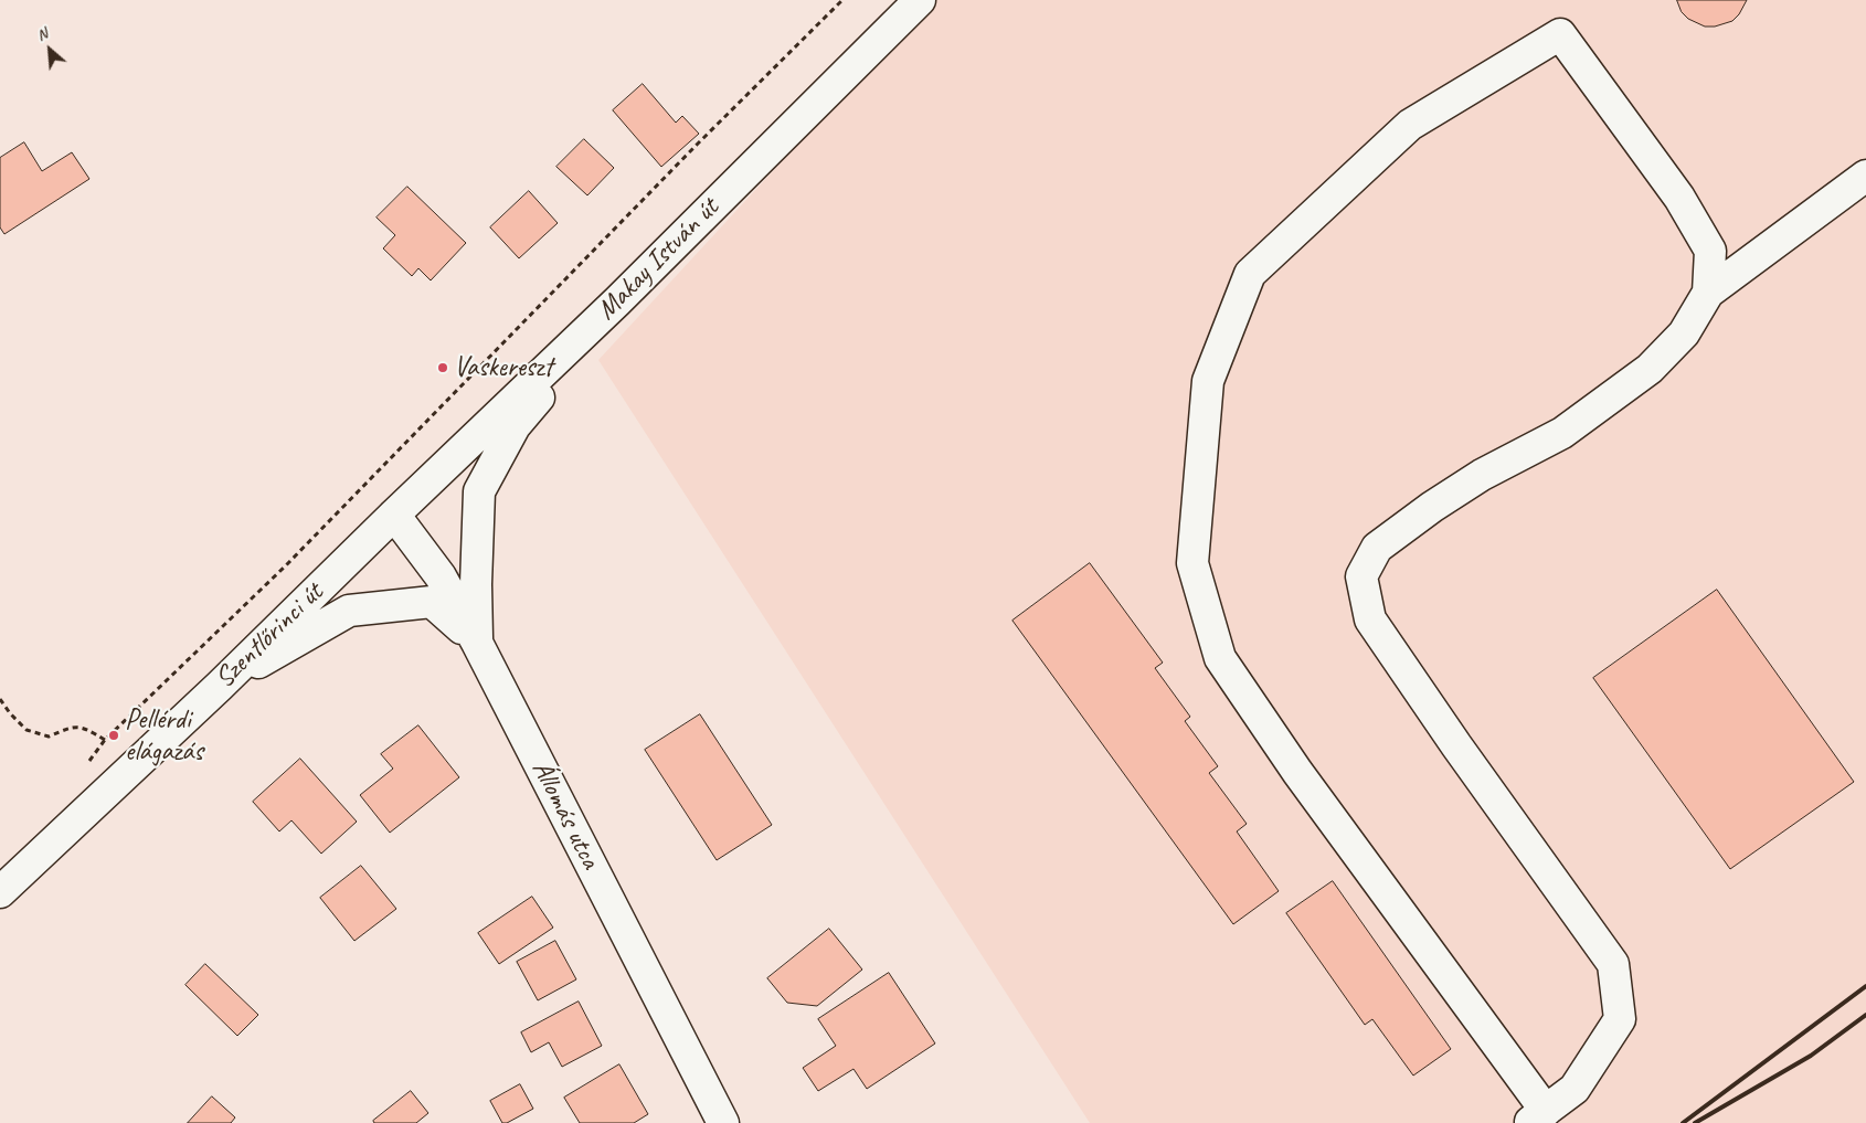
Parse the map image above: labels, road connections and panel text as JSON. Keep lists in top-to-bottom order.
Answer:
{
  "streets": {
    "main road": ["Makay István út", "Szentlőrinci út", "Állomás utca"]
  },
  "crossings": [
    ["Makay István út", "Szentlőrinci út"],
    ["Makay István út", "Állomás utca"],
    ["Szentlőrinci út", "Állomás utca"]
  ],
  "places": ["Vaskereszt", "Pellérdi elágazás"],
  "north": "top left"
}
